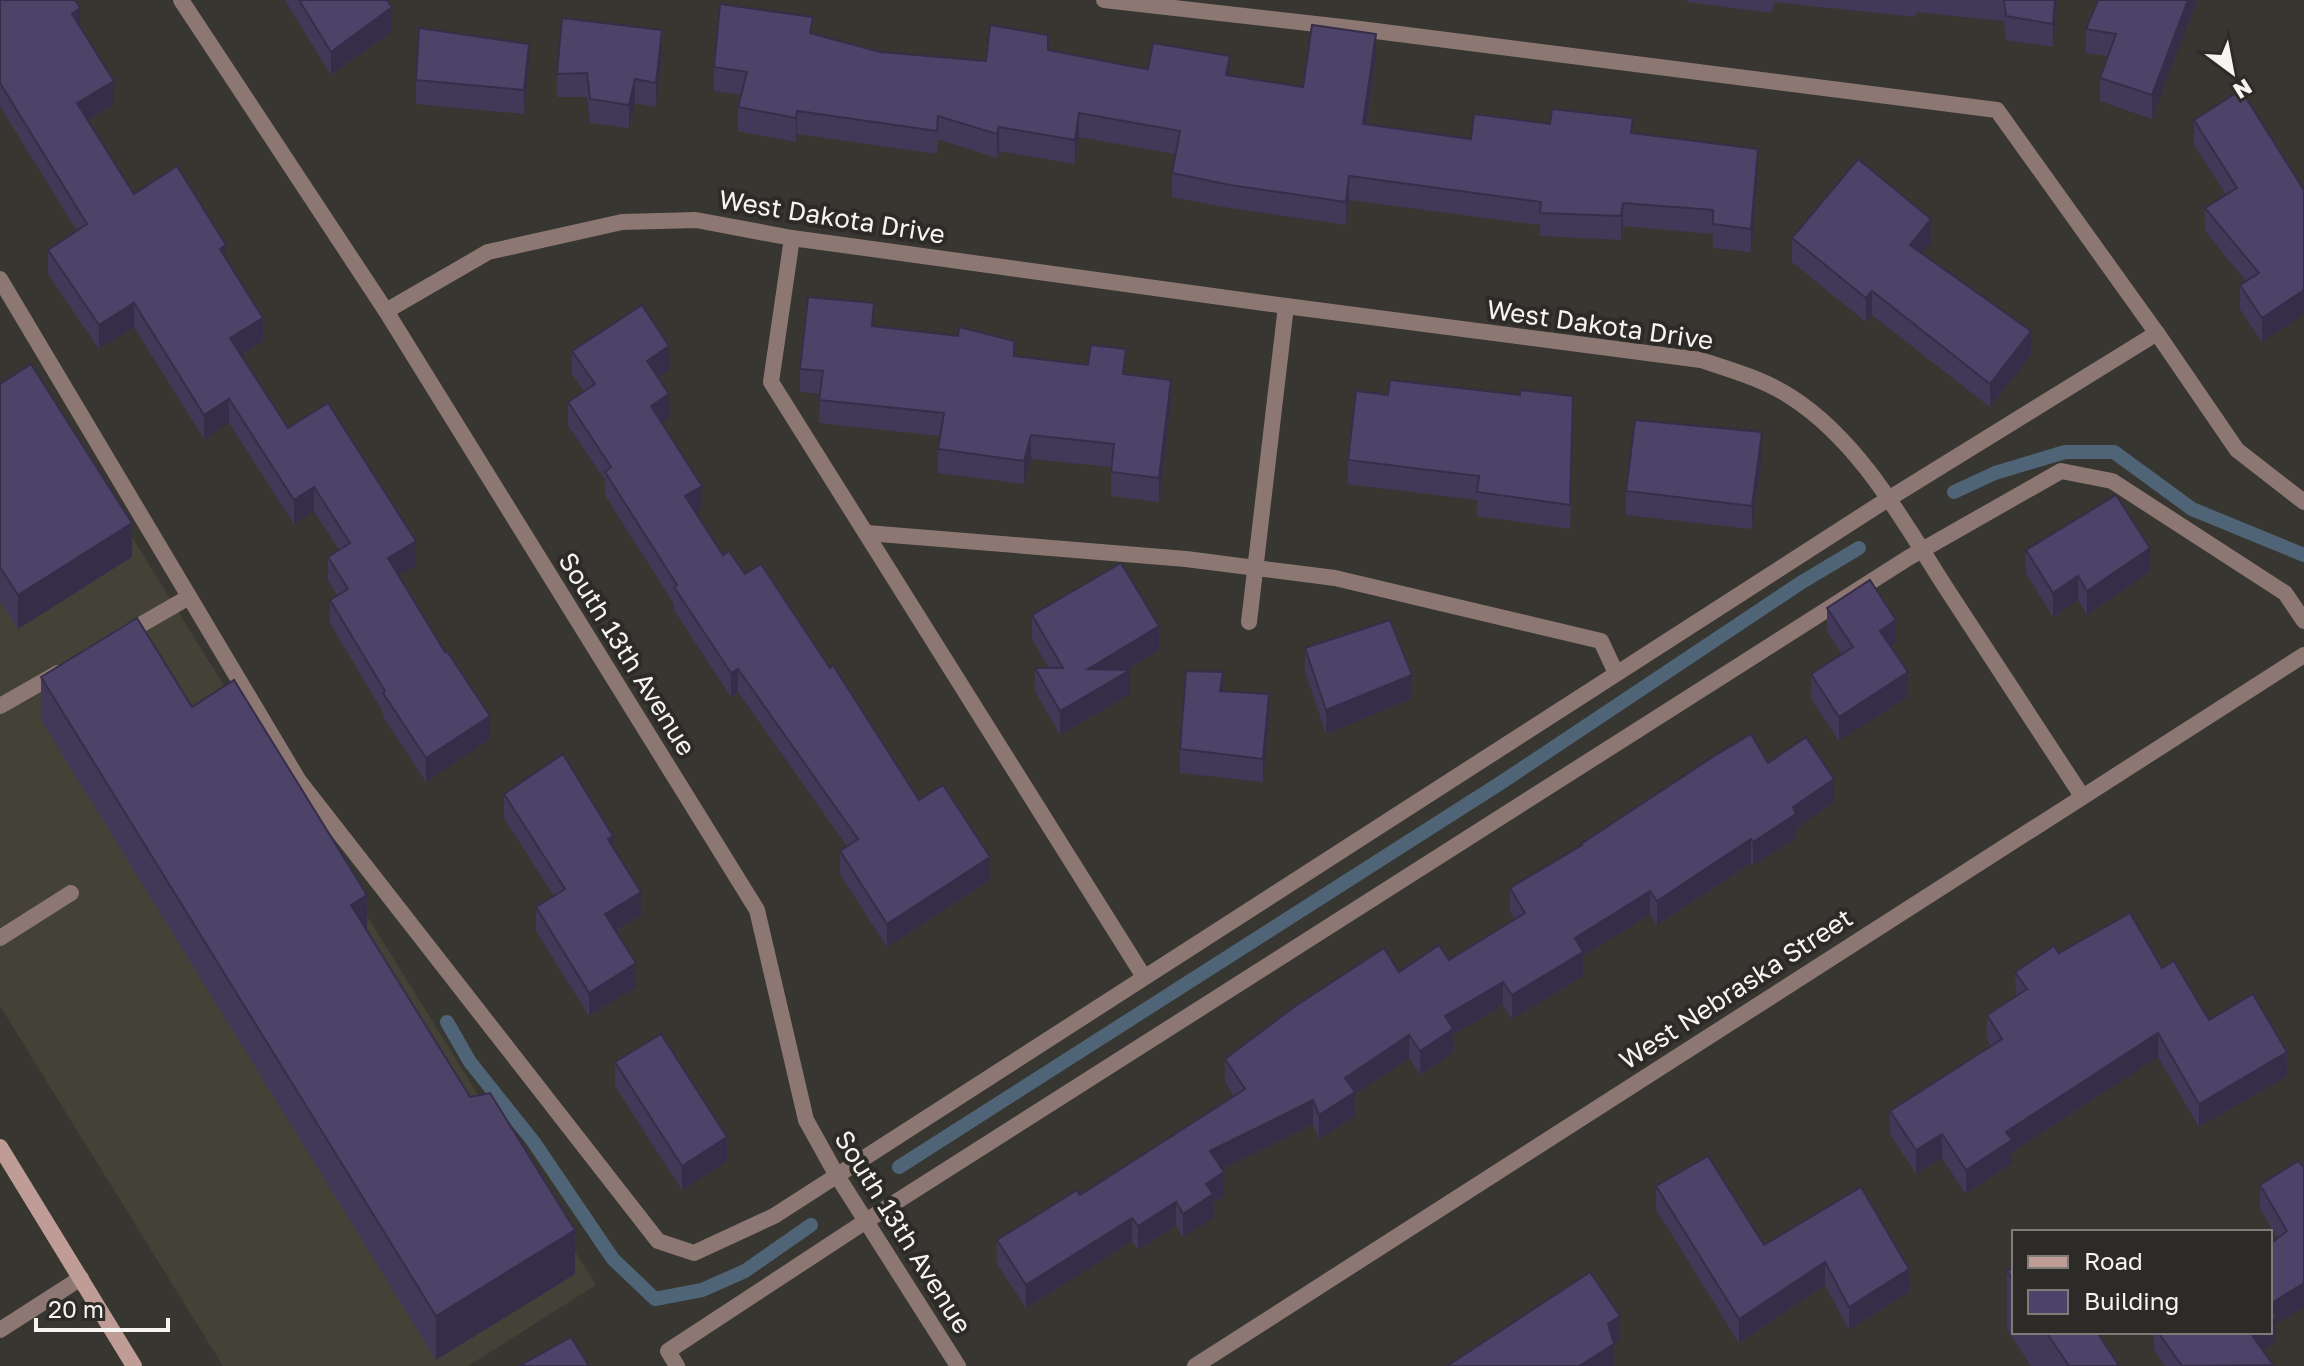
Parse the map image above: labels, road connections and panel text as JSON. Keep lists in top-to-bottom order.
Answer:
{
  "streets": {
    "street": ["West Dakota Drive", "South 13th Avenue", "West Nebraska Street"]
  },
  "crossings": [
    ["West Dakota Drive", "South 13th Avenue"],
    ["West Dakota Drive", "West Nebraska Street"]
  ],
  "legend": ["Road", "Building"],
  "scale_bar": "20 m",
  "north": "bottom right"
}
